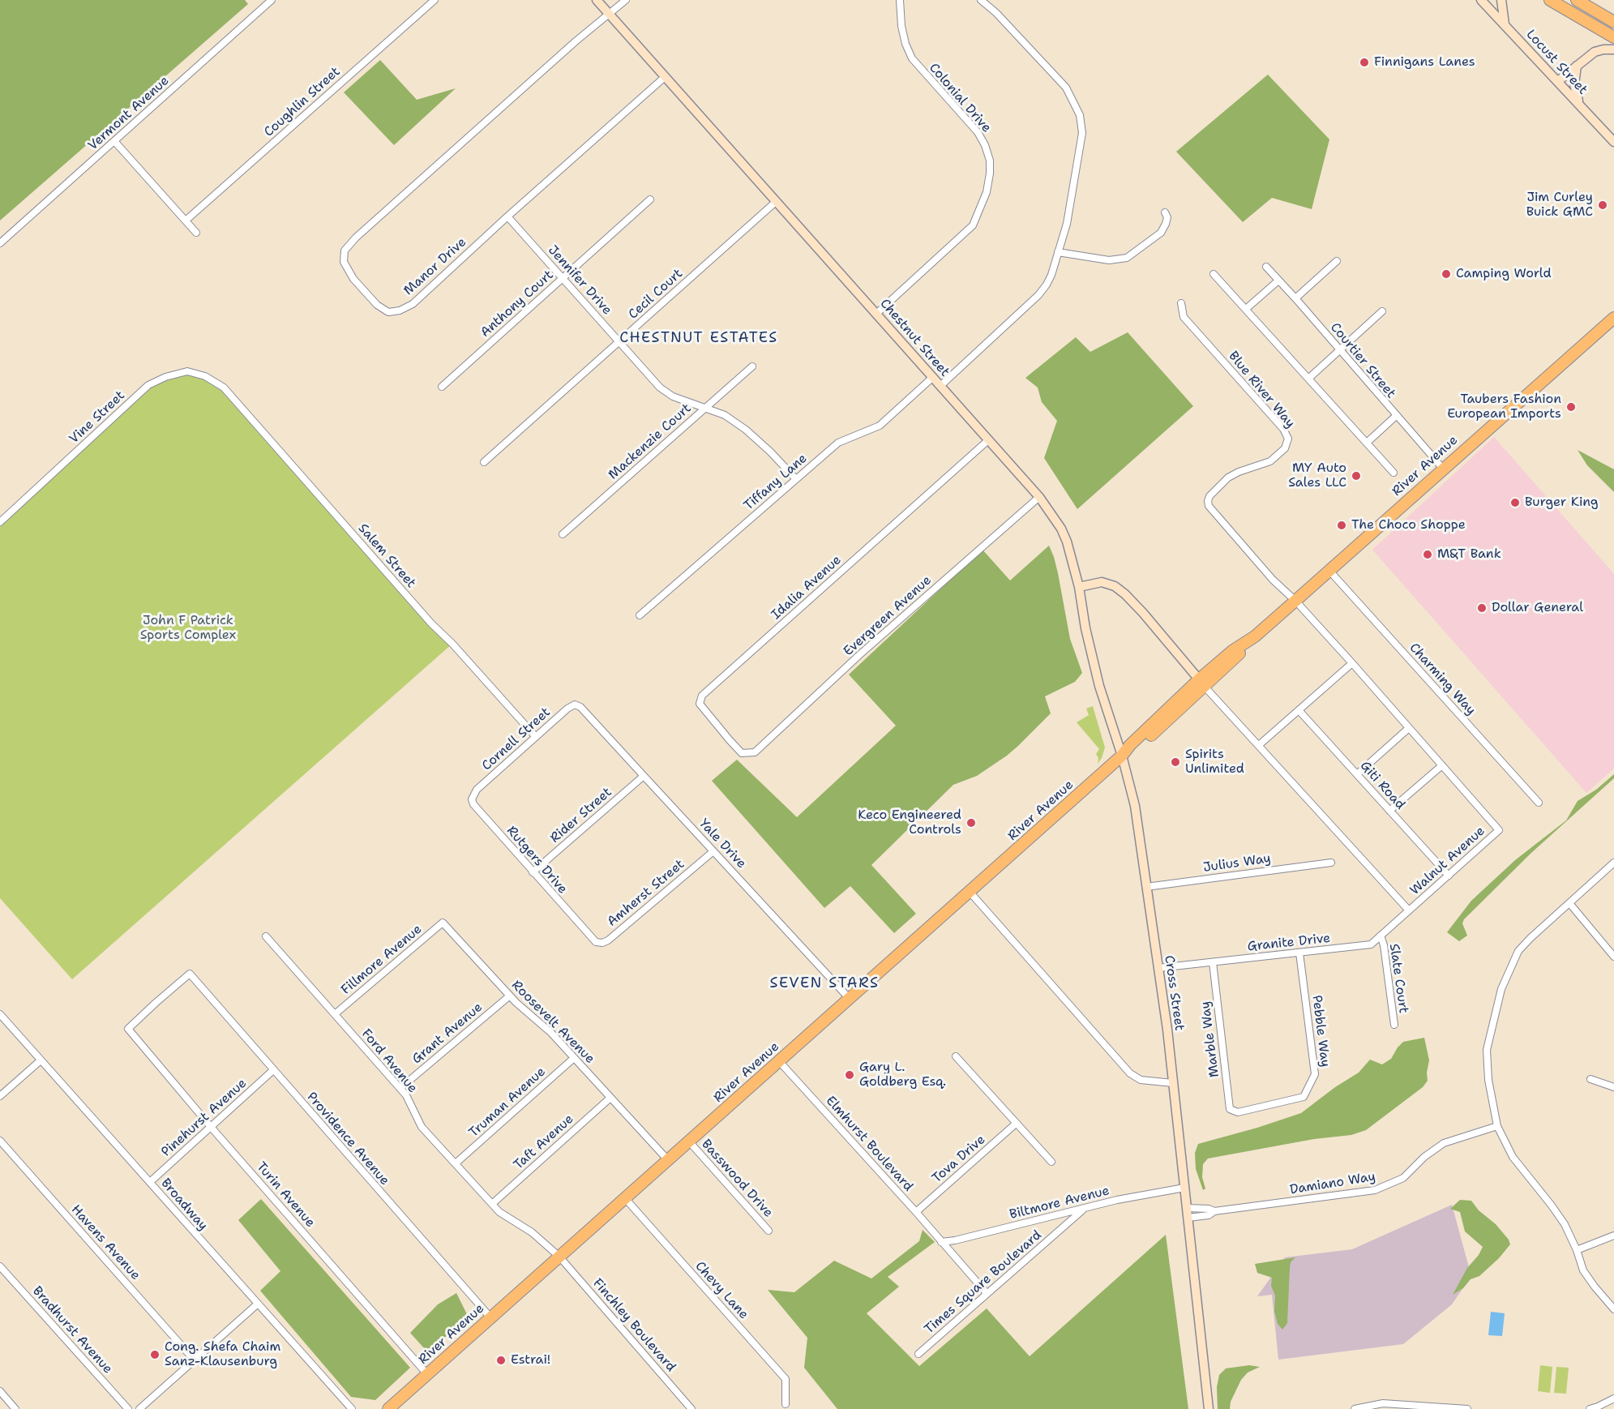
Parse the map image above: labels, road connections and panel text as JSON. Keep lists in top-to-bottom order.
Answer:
{
  "streets": {
    "highway": ["River Avenue"],
    "street": [
      "Locust Street",
      "Colonial Drive",
      "Coughlin Street",
      "Vermont Avenue",
      "Manor Drive",
      "Jennifer Drive",
      "Cecil Court",
      "Anthony Court",
      "Chestnut Street",
      "Courtier Street",
      "Blue River Way",
      "Vine Street",
      "Mackenzie Court",
      "Tiffany Lane",
      "Salem Street",
      "Idalia Avenue",
      "Evergreen Avenue",
      "Charming Way",
      "Cornell Street",
      "Giti Road",
      "Rider Street",
      "Yale Drive",
      "Rutgers Drive",
      "Walnut Avenue",
      "Julius Way",
      "Amherst Street",
      "Granite Drive",
      "Fillmore Avenue",
      "Slate Court",
      "Cross Street",
      "Roosevelt Avenue",
      "Pebble Way",
      "Grant Avenue",
      "Marble Way",
      "Ford Avenue",
      "Truman Avenue",
      "Pinehurst Avenue",
      "Providence Avenue",
      "Taft Avenue",
      "Elmhurst Boulevard",
      "Tova Drive",
      "Basswood Drive",
      "Damiano Way",
      "Turin Avenue",
      "Biltmore Avenue",
      "Broadway",
      "Havens Avenue",
      "Times Square Boulevard",
      "Chevy Lane",
      "Finchley Boulevard",
      "Bradhurst Avenue"
    ]
  },
  "crossings": [
    ["Colonial Drive", "Chestnut Street"],
    ["Manor Drive", "Jennifer Drive"],
    ["Manor Drive", "Chestnut Street"],
    ["Jennifer Drive", "Cecil Court"],
    ["Jennifer Drive", "Anthony Court"],
    ["Jennifer Drive", "Mackenzie Court"],
    ["Jennifer Drive", "Tiffany Lane"],
    ["Cecil Court", "Chestnut Street"],
    ["Chestnut Street", "Tiffany Lane"],
    ["Chestnut Street", "Idalia Avenue"],
    ["Chestnut Street", "Evergreen Avenue"],
    ["Chestnut Street", "Cross Street"],
    ["Courtier Street", "River Avenue"],
    ["Blue River Way", "River Avenue"],
    ["Blue River Way", "Walnut Avenue"],
    ["Vine Street", "Salem Street"],
    ["River Avenue", "Charming Way"],
    ["River Avenue", "Yale Drive"],
    ["River Avenue", "Walnut Avenue"],
    ["River Avenue", "Cross Street"],
    ["River Avenue", "Roosevelt Avenue"],
    ["River Avenue", "Ford Avenue"],
    ["River Avenue", "Providence Avenue"],
    ["River Avenue", "Elmhurst Boulevard"],
    ["River Avenue", "Basswood Drive"],
    ["River Avenue", "Turin Avenue"],
    ["River Avenue", "Chevy Lane"],
    ["River Avenue", "Finchley Boulevard"],
    ["Salem Street", "Cornell Street"],
    ["Idalia Avenue", "Evergreen Avenue"],
    ["Cornell Street", "Yale Drive"],
    ["Cornell Street", "Rutgers Drive"],
    ["Giti Road", "Walnut Avenue"],
    ["Rider Street", "Yale Drive"],
    ["Rider Street", "Rutgers Drive"],
    ["Yale Drive", "Amherst Street"],
    ["Rutgers Drive", "Amherst Street"],
    ["Walnut Avenue", "Granite Drive"],
    ["Julius Way", "Cross Street"],
    ["Granite Drive", "Slate Court"],
    ["Granite Drive", "Cross Street"],
    ["Granite Drive", "Pebble Way"],
    ["Granite Drive", "Marble Way"],
    ["Fillmore Avenue", "Roosevelt Avenue"],
    ["Fillmore Avenue", "Ford Avenue"],
    ["Cross Street", "Damiano Way"],
    ["Cross Street", "Biltmore Avenue"],
    ["Roosevelt Avenue", "Grant Avenue"],
    ["Roosevelt Avenue", "Truman Avenue"],
    ["Roosevelt Avenue", "Taft Avenue"],
    ["Pebble Way", "Marble Way"],
    ["Grant Avenue", "Ford Avenue"],
    ["Ford Avenue", "Truman Avenue"],
    ["Ford Avenue", "Taft Avenue"],
    ["Ford Avenue", "Finchley Boulevard"],
    ["Pinehurst Avenue", "Providence Avenue"],
    ["Pinehurst Avenue", "Turin Avenue"],
    ["Pinehurst Avenue", "Broadway"],
    ["Providence Avenue", "Turin Avenue"],
    ["Elmhurst Boulevard", "Tova Drive"],
    ["Elmhurst Boulevard", "Biltmore Avenue"],
    ["Elmhurst Boulevard", "Times Square Boulevard"],
    ["Biltmore Avenue", "Times Square Boulevard"]
  ],
  "districts": ["CHESTNUT ESTATES", "SEVEN STARS"],
  "parks": ["John F Patrick Sports Complex"],
  "places": [
    "Finnigans Lanes",
    "Jim Curley Buick GMC",
    "Camping World",
    "Taubers Fashion European Imports",
    "MY Auto Sales LLC",
    "Burger King",
    "The Choco Shoppe",
    "M&T Bank",
    "Dollar General",
    "Spirits Unlimited",
    "Keco Engineered Controls",
    "Gary L. Goldberg Esq.",
    "Cong. Shefa Chaim Sanz-Klausenburg",
    "Estrai!"
  ]
}
